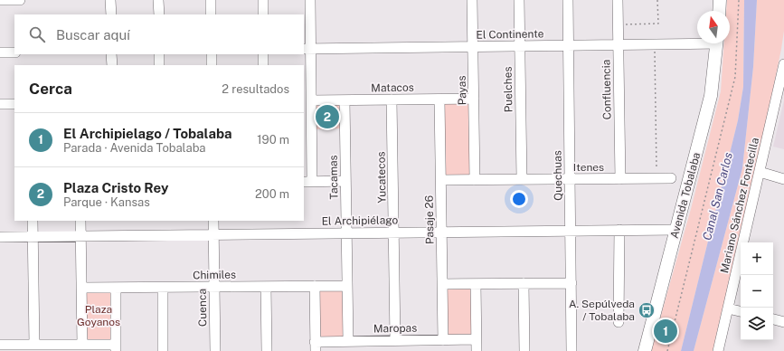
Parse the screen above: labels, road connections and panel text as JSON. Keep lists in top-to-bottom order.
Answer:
{
  "streets": {
    "main road": ["Avenida Tobalaba"],
    "street": [
      "El Continente",
      "Matacos",
      "Puelches",
      "Confluencia",
      "Payas",
      "Itenes",
      "Quechuas",
      "Tacamas",
      "Yucatecos",
      "Mariano Sánchez Fontecilla",
      "Pasaje 26",
      "El Archipiélago",
      "Chimiles",
      "Cuenca",
      "Maropas"
    ]
  },
  "crossings": [
    ["El Continente", "Puelches"],
    ["El Continente", "Confluencia"],
    ["El Continente", "Payas"],
    ["El Continente", "Quechuas"],
    ["Matacos", "Payas"],
    ["Matacos", "Tacamas"],
    ["Matacos", "Yucatecos"],
    ["Matacos", "Pasaje 26"],
    ["Puelches", "Itenes"],
    ["Confluencia", "Itenes"],
    ["Payas", "Itenes"],
    ["Itenes", "Quechuas"],
    ["Itenes", "Pasaje 26"],
    ["Quechuas", "El Archipiélago"],
    ["Tacamas", "El Archipiélago"],
    ["Tacamas", "Chimiles"],
    ["Tacamas", "Maropas"],
    ["Yucatecos", "El Archipiélago"],
    ["Yucatecos", "Maropas"],
    ["Avenida Tobalaba", "El Archipiélago"],
    ["Pasaje 26", "El Archipiélago"],
    ["Pasaje 26", "Maropas"],
    ["El Archipiélago", "Cuenca"],
    ["Chimiles", "Cuenca"]
  ],
  "water": ["Canal San Carlos"],
  "parks": ["Plaza Goyanos"],
  "places": {
    "bus stop": ["A. Sepúlveda / Tobalaba"]
  },
  "north": "top",
  "page": {
    "search": "Buscar aquí",
    "heading": ["Cerca", "2 resultados"],
    "pins": ["2", "1"],
    "list": [
      {
        "mark": "1",
        "name": "El Archipielago / Tobalaba",
        "note": "Parada · Avenida Tobalaba",
        "value": "190 m"
      },
      {
        "mark": "2",
        "name": "Plaza Cristo Rey",
        "note": "Parque · Kansas",
        "value": "200 m"
      }
    ],
    "map_buttons": ["+", "−"]
  }
}
